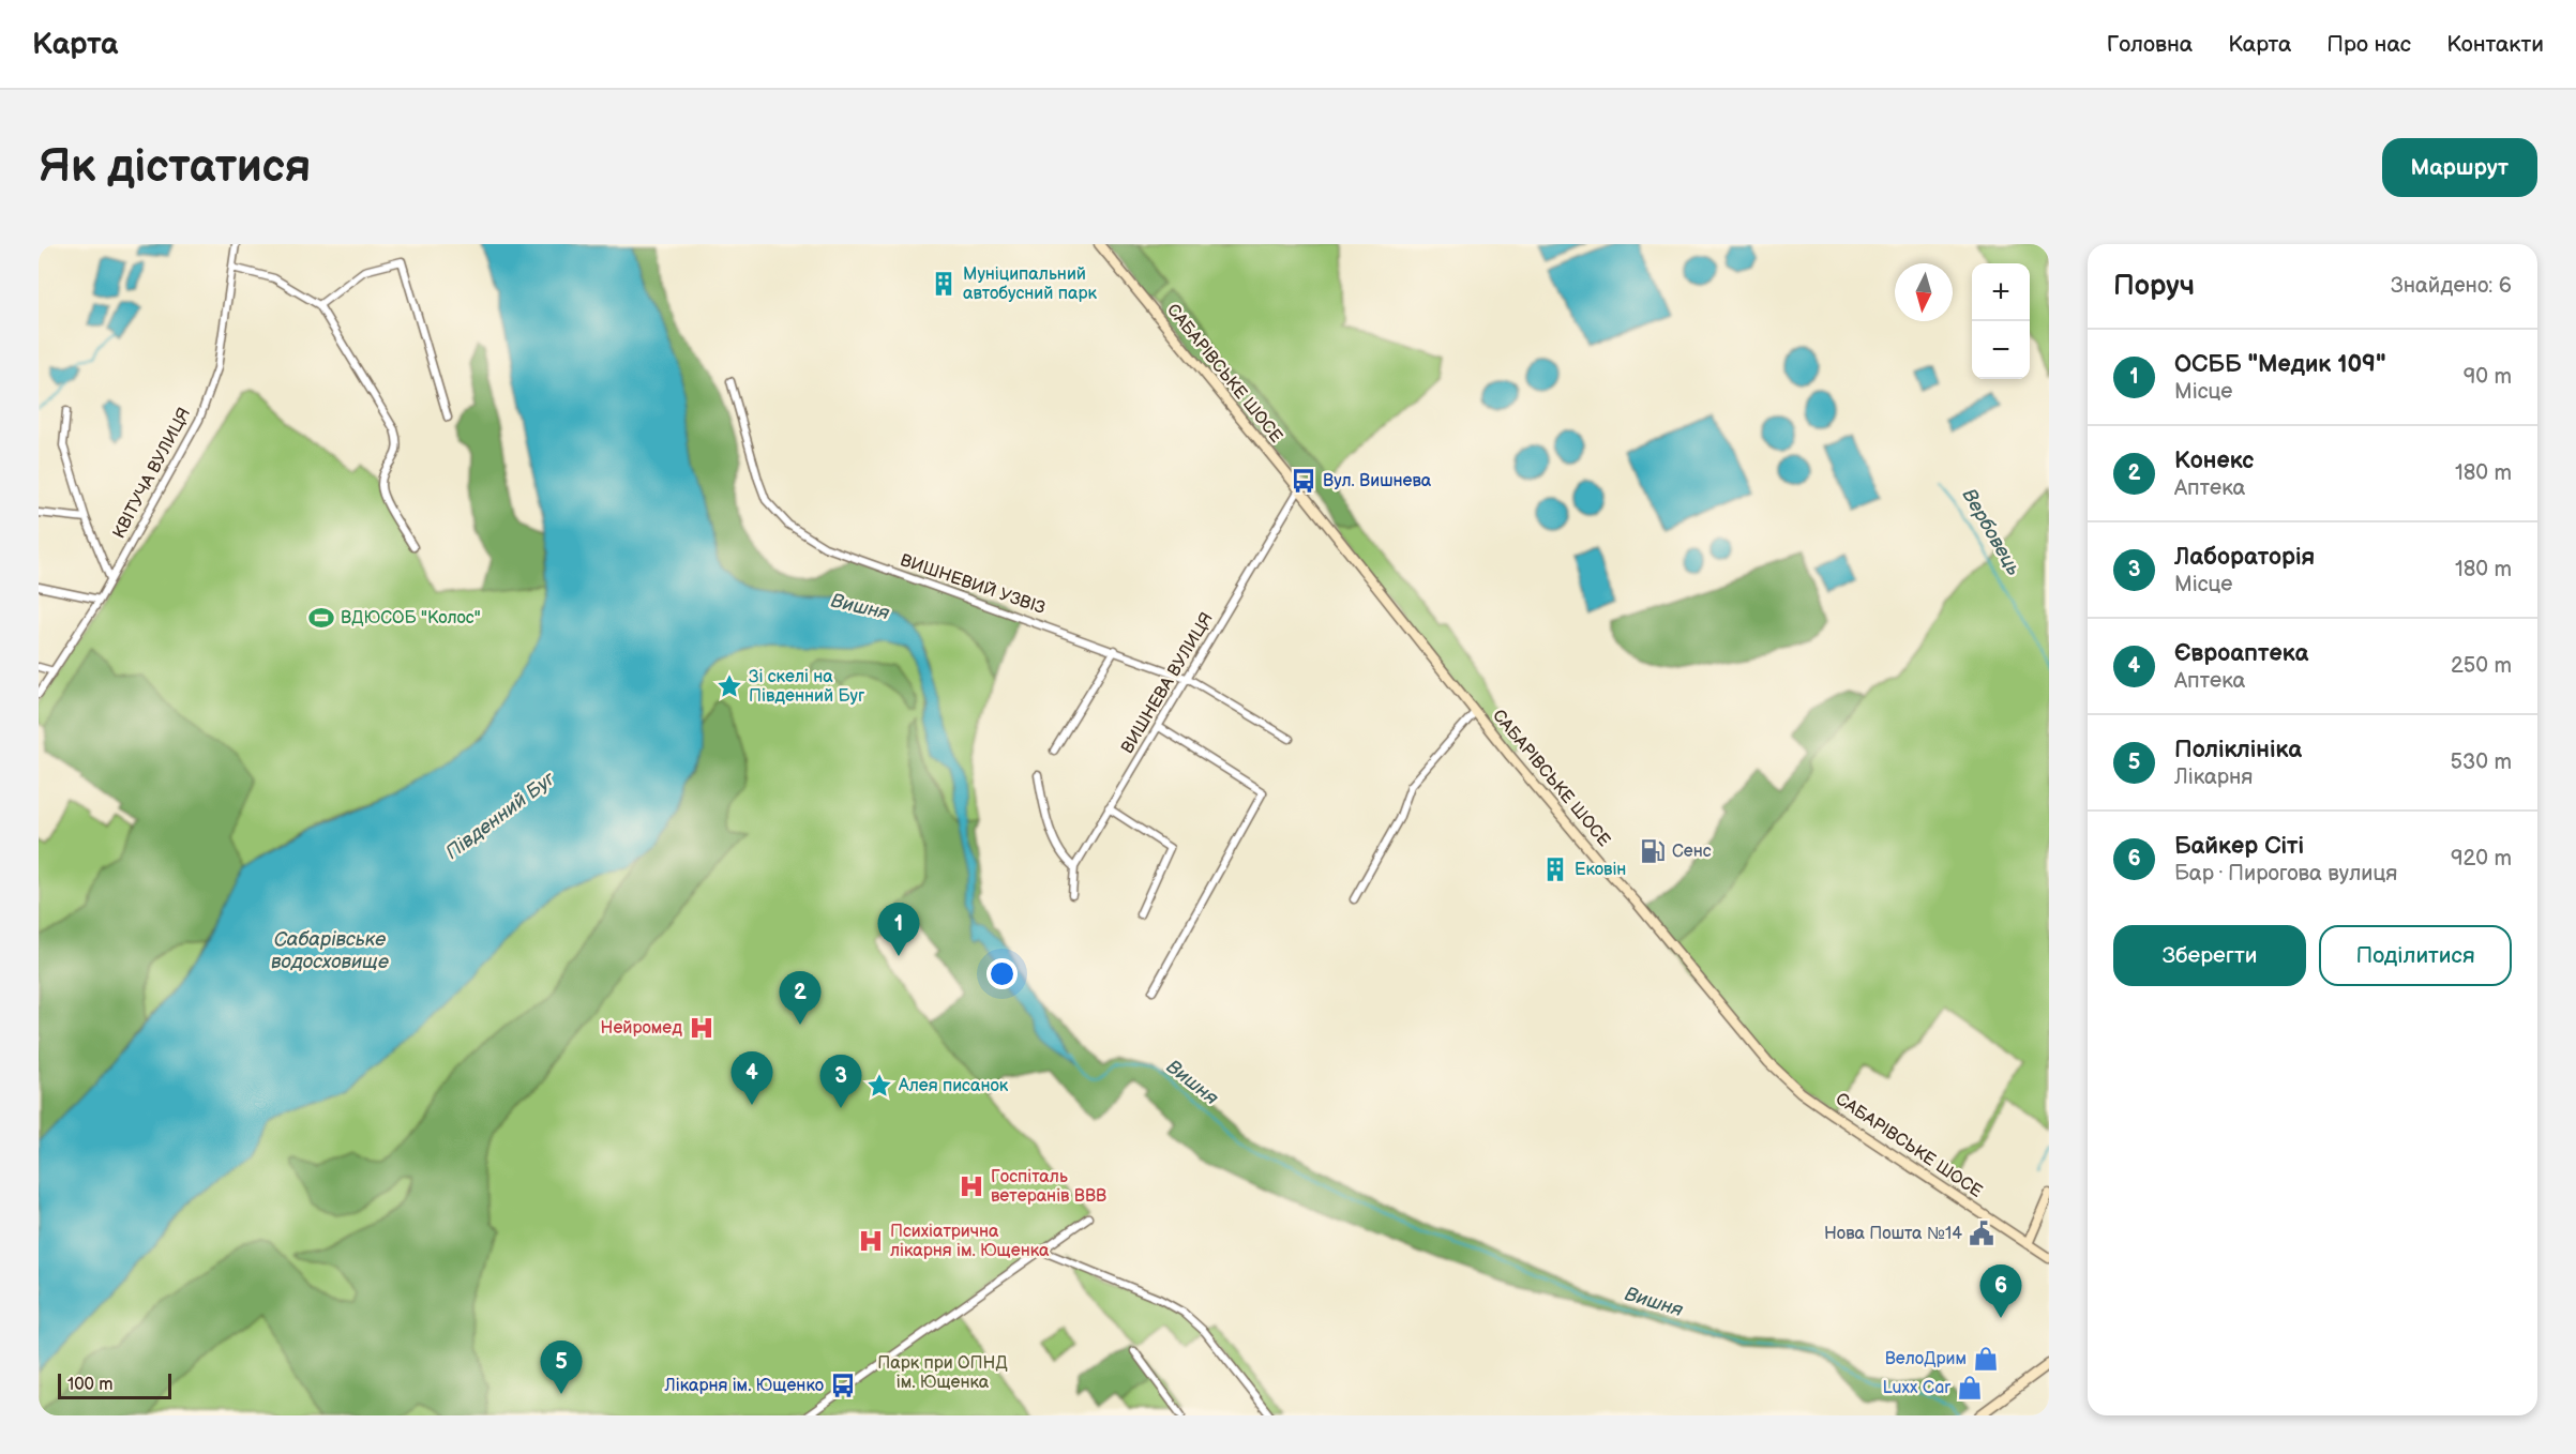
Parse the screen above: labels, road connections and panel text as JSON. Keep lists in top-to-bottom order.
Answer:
{
  "streets": {
    "street": [
      "САБАРІВСЬКЕ ШОСЕ",
      "КВІТУЧА ВУЛИЦЯ",
      "ВИШНЕВИЙ УЗВІЗ",
      "ВИШНЕВА ВУЛИЦЯ"
    ]
  },
  "crossings": [
    ["САБАРІВСЬКЕ ШОСЕ", "ВИШНЕВА ВУЛИЦЯ"],
    ["ВИШНЕВИЙ УЗВІЗ", "ВИШНЕВА ВУЛИЦЯ"]
  ],
  "water": [
    "Вербовець",
    "Вишня",
    "Південний Буг",
    "Сабарівське водосховище"
  ],
  "parks": ["Парк при ОПНД ім. Ющенка"],
  "places": {
    "building": ["Муніципальний автобусний парк", "Ековін"],
    "bus stop": ["Вул. Вишнева", "Лікарня ім. Ющенко"],
    "sports": ["ВДЮСОБ \"Колос\""],
    "place": ["Зі скелі на Південний Буг", "Алея писанок"],
    "fuel station": ["Сенс"],
    "hospital": ["Нейромед", "Госпіталь ветеранів ВВВ", "Психіатрична лікарня ім. Ющенка"],
    "public building": ["Нова Пошта №14"],
    "shop": ["ВелоДрим", "Luxx Car"]
  },
  "scale_bar": "100 m",
  "north": "bottom",
  "page": {
    "header": "Карта",
    "nav": [
      "Головна",
      "Карта",
      "Про нас",
      "Контакти"
    ],
    "buttons": [
      "Маршрут",
      ["Зберегти", "Поділитися"]
    ],
    "title": "Як дістатися",
    "heading": ["Поруч", "Знайдено: 6"],
    "map_buttons": ["+", "−"],
    "list": [
      {
        "mark": "1",
        "name": "ОСББ \"Медик 109\"",
        "note": "Місце",
        "value": "90 m"
      },
      {
        "mark": "2",
        "name": "Конекс",
        "note": "Аптека",
        "value": "180 m"
      },
      {
        "mark": "3",
        "name": "Лабораторія",
        "note": "Місце",
        "value": "180 m"
      },
      {
        "mark": "4",
        "name": "Євроаптека",
        "note": "Аптека",
        "value": "250 m"
      },
      {
        "mark": "5",
        "name": "Поліклініка",
        "note": "Лікарня",
        "value": "530 m"
      },
      {
        "mark": "6",
        "name": "Байкер Сіті",
        "note": "Бар · Пирогова вулиця",
        "value": "920 m"
      }
    ],
    "pins": [
      "1",
      "2",
      "4",
      "3",
      "6",
      "5"
    ],
    "scale": "100 m"
  }
}
